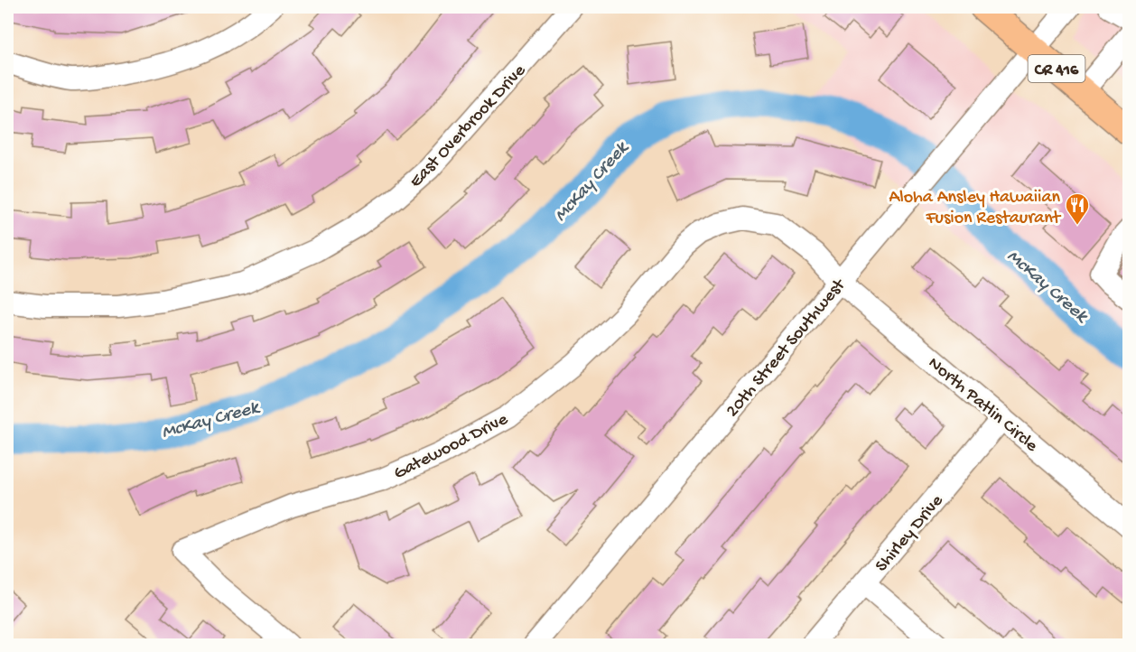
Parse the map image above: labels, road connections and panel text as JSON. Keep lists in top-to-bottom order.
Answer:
{
  "streets": {
    "main road": ["CR 416"],
    "street": [
      "East Overbrook Drive",
      "20th Street Southwest",
      "North Patlin Circle",
      "Gatewood Drive",
      "Shirley Drive"
    ]
  },
  "crossings": [
    ["CR 416", "20th Street Southwest"],
    ["20th Street Southwest", "North Patlin Circle"],
    ["20th Street Southwest", "Gatewood Drive"],
    ["North Patlin Circle", "Gatewood Drive"],
    ["North Patlin Circle", "Shirley Drive"]
  ],
  "water": ["McKay Creek"],
  "places": {
    "restaurant": ["Aloha Ansley Hawaiian Fusion Restaurant"]
  }
}
